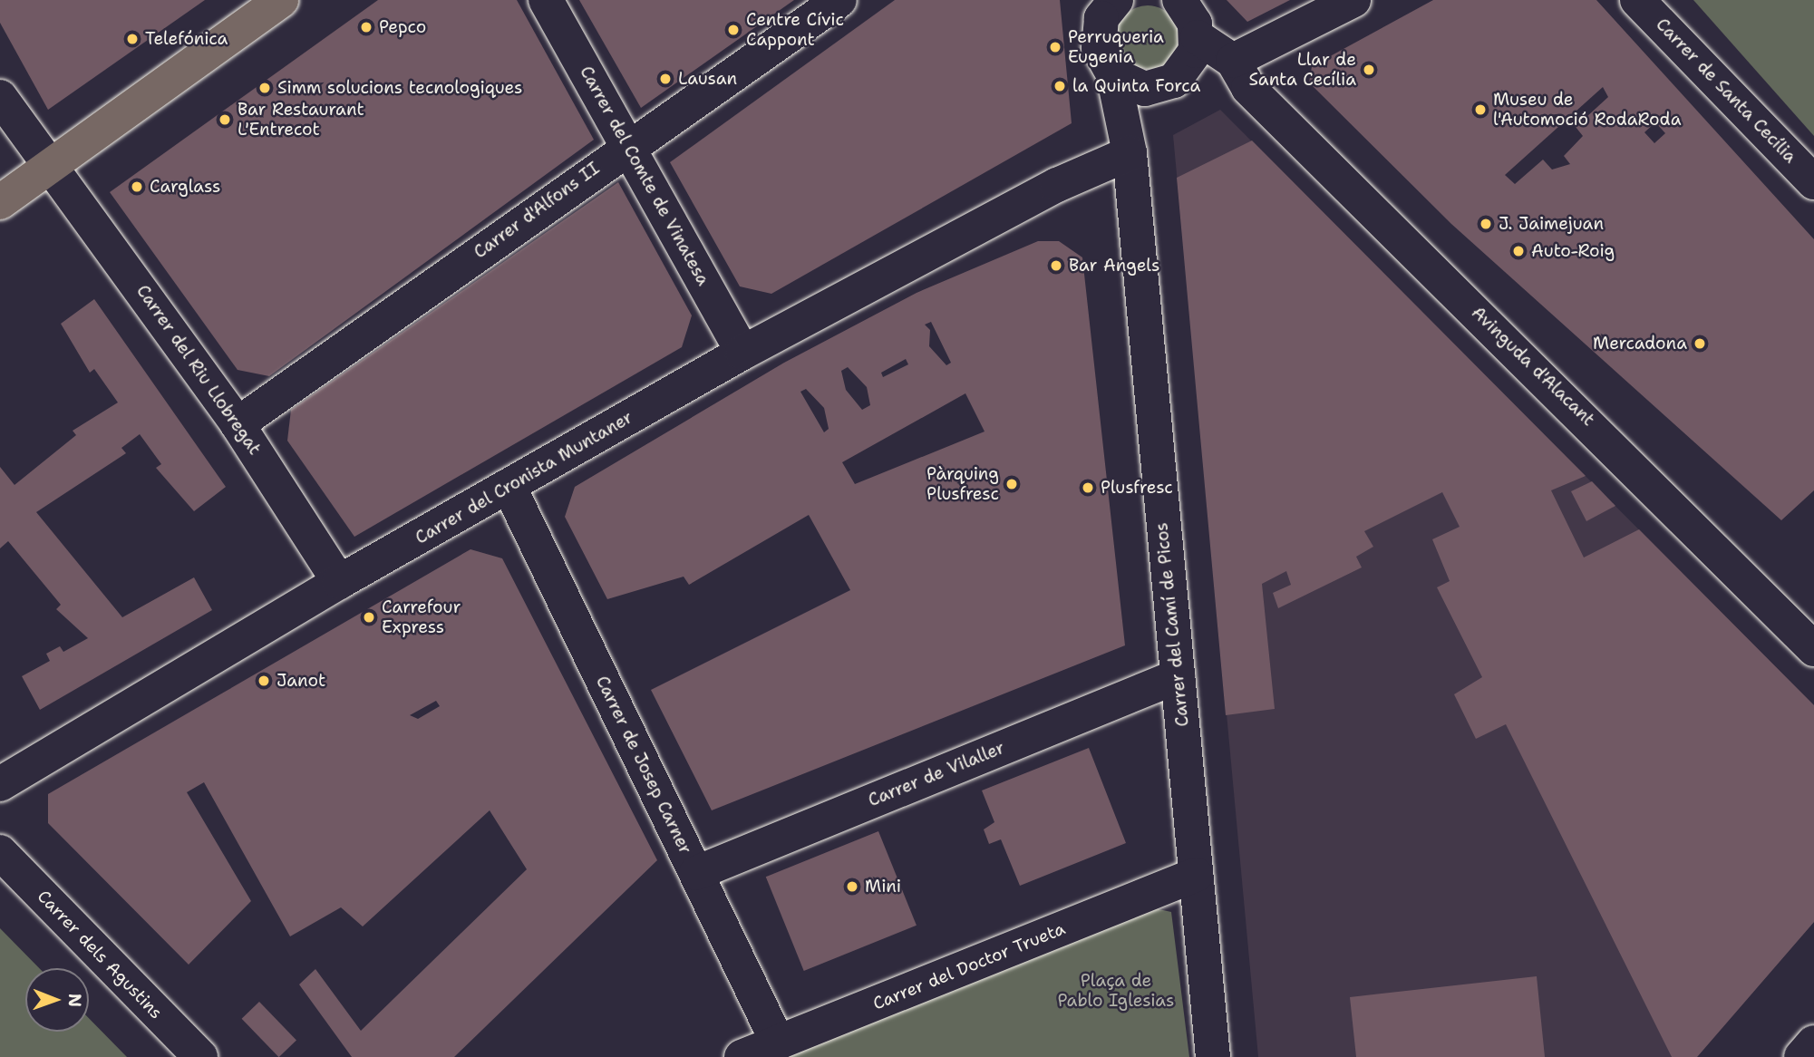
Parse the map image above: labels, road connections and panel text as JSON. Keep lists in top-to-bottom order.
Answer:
{
  "streets": {
    "street": [
      "Carrer de Santa Cecília",
      "Carrer del Comte de Vinatesa",
      "Carrer d'Alfons II",
      "Avinguda d'Alacant",
      "Carrer del Riu Llobregat",
      "Carrer del Cronista Muntaner",
      "Carrer del Camí de Picos",
      "Carrer de Josep Carner",
      "Carrer de Vilaller",
      "Carrer dels Agustins",
      "Carrer del Doctor Trueta"
    ]
  },
  "crossings": [
    ["Carrer del Comte de Vinatesa", "Carrer d'Alfons II"],
    ["Carrer del Comte de Vinatesa", "Carrer del Cronista Muntaner"],
    ["Carrer d'Alfons II", "Carrer del Riu Llobregat"],
    ["Avinguda d'Alacant", "Carrer del Camí de Picos"],
    ["Carrer del Riu Llobregat", "Carrer del Cronista Muntaner"],
    ["Carrer del Cronista Muntaner", "Carrer del Camí de Picos"],
    ["Carrer del Cronista Muntaner", "Carrer de Josep Carner"],
    ["Carrer del Camí de Picos", "Carrer de Vilaller"],
    ["Carrer del Camí de Picos", "Carrer del Doctor Trueta"],
    ["Carrer de Josep Carner", "Carrer de Vilaller"],
    ["Carrer de Josep Carner", "Carrer del Doctor Trueta"]
  ],
  "parks": ["Plaça de Pablo Iglesias"],
  "places": [
    "Pepco",
    "Centre Cívic Cappont",
    "Telefónica",
    "Perruqueria Eugenia",
    "Llar de Santa Cecília",
    "Lausan",
    "la Quinta Forca",
    "Simm solucions tecnologiques",
    "Museu de l'Automoció RodaRoda",
    "Bar Restaurant L'Entrecot",
    "Carglass",
    "J. Jaimejuan",
    "Auto-Roig",
    "Bar Angels",
    "Mercadona",
    "Pàrquing Plusfresc",
    "Plusfresc",
    "Carrefour Express",
    "Janot",
    "Mini"
  ],
  "north": "right"
}
